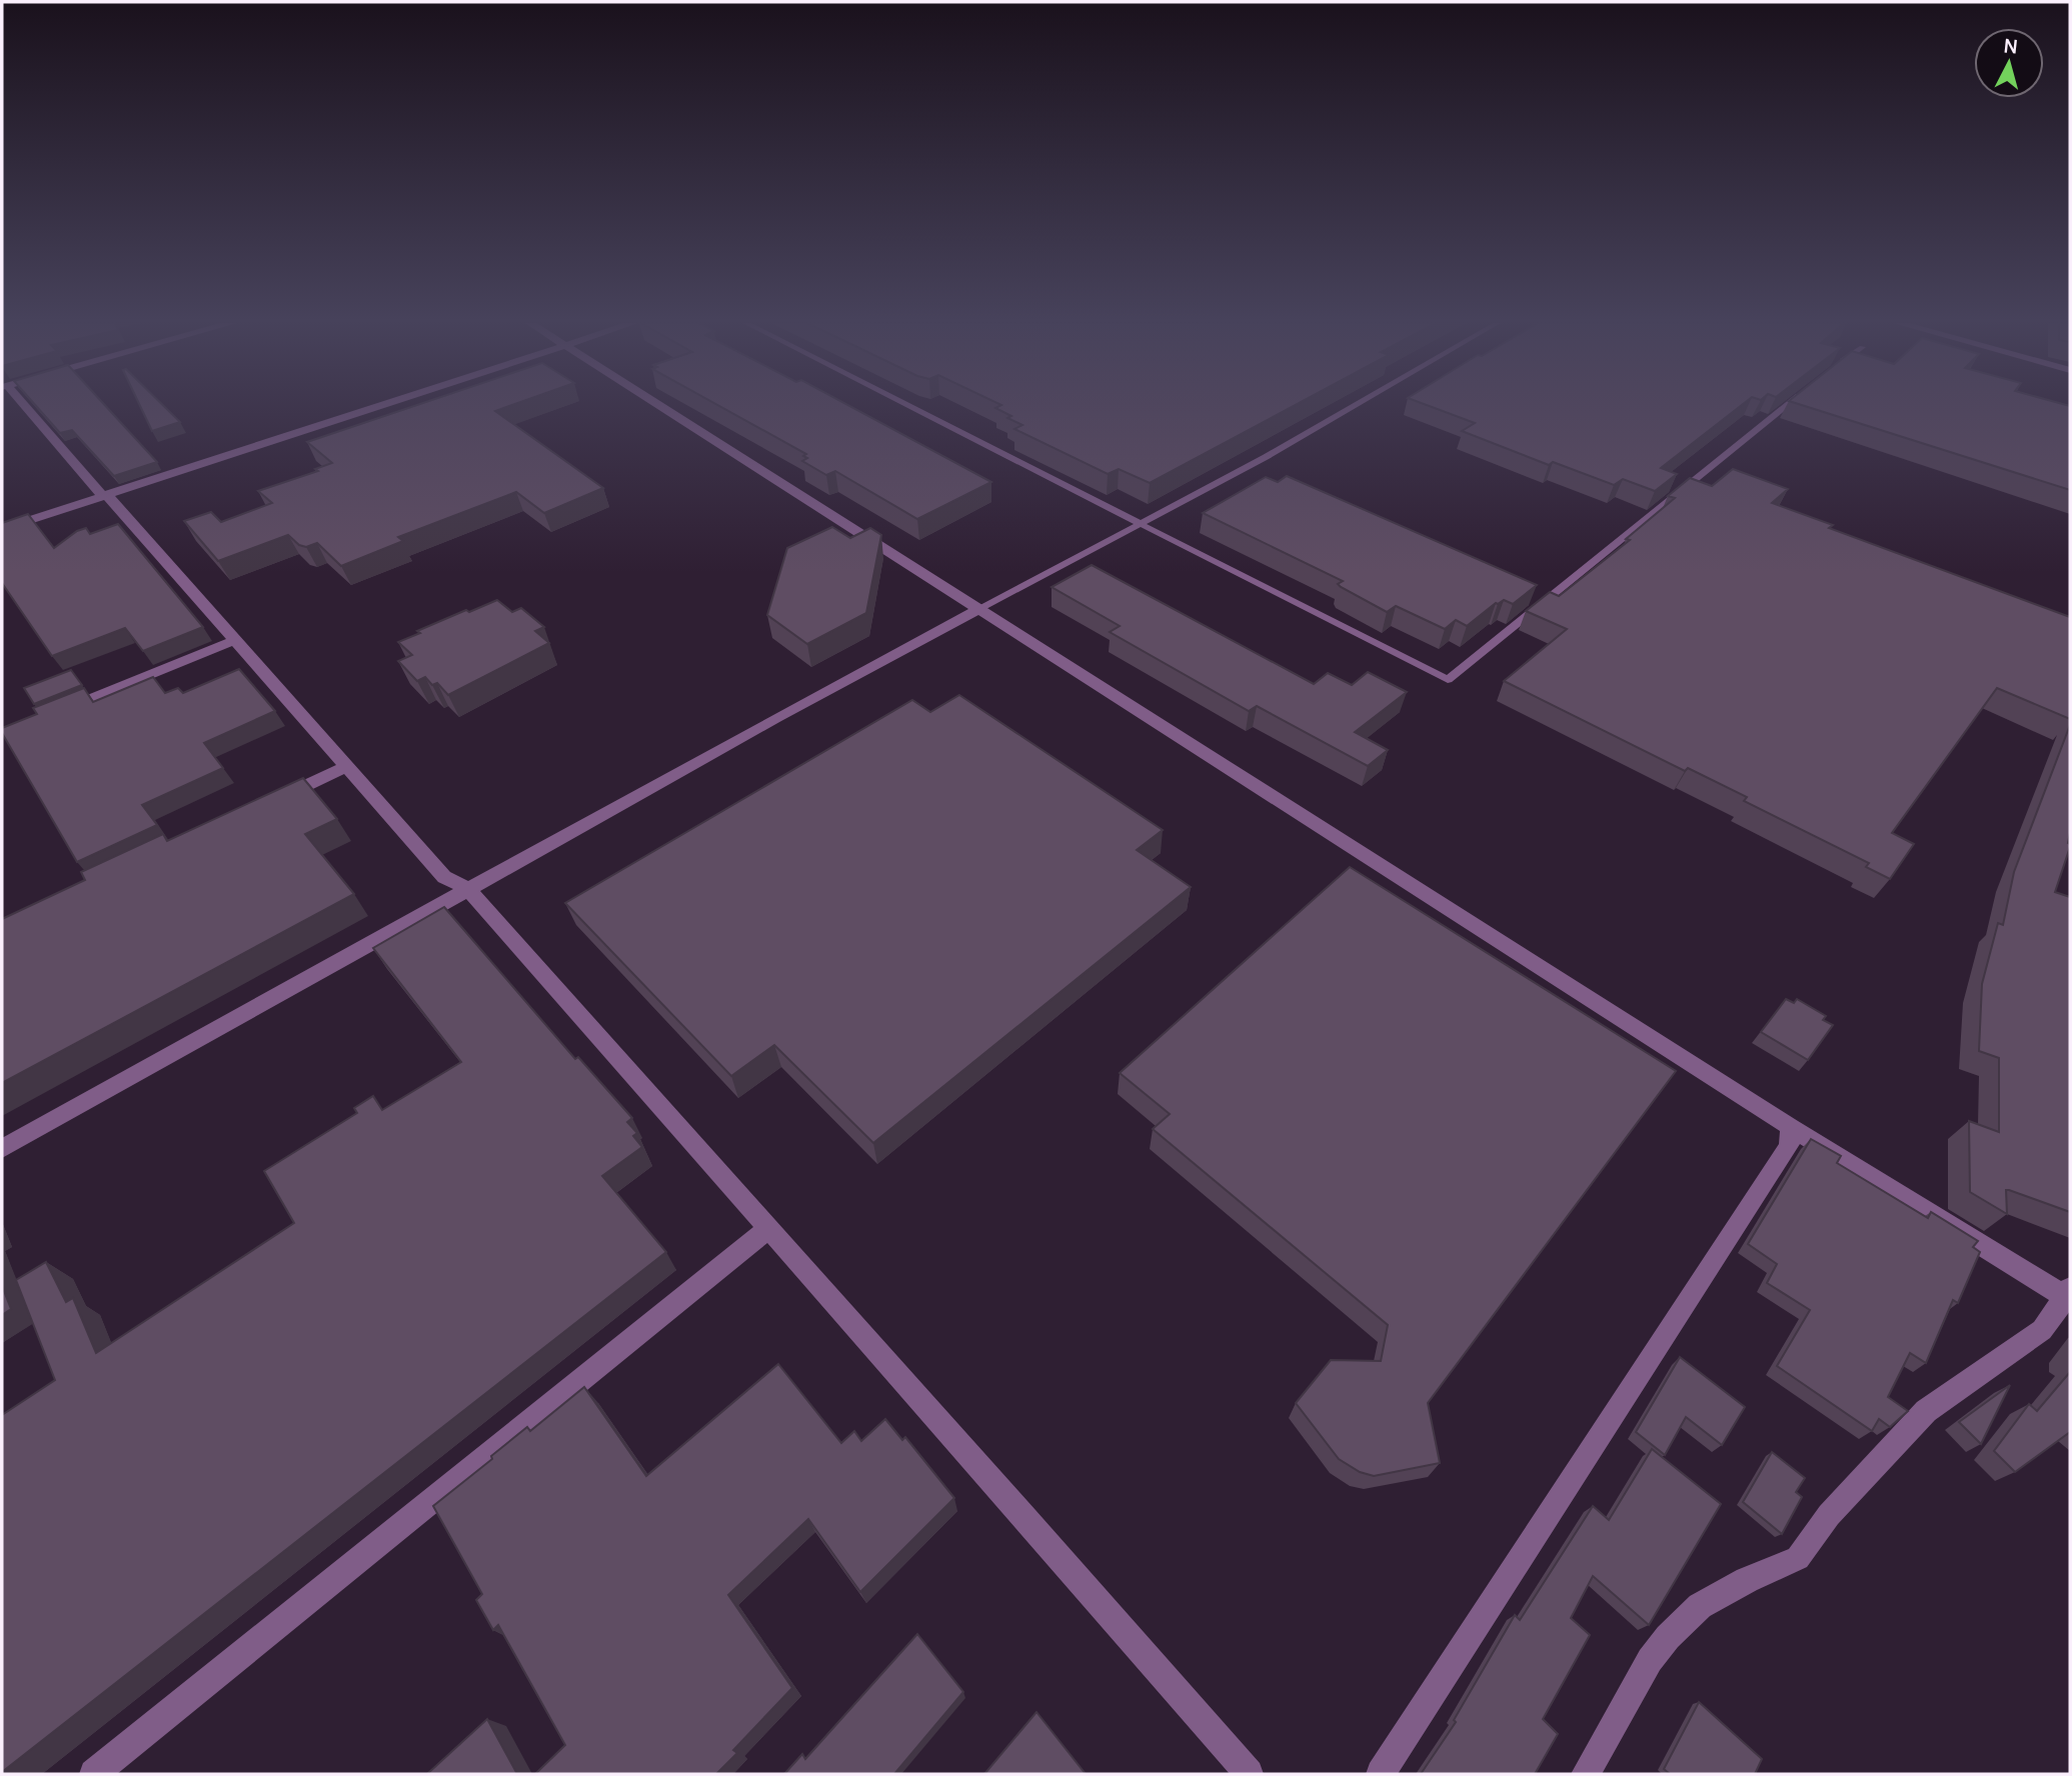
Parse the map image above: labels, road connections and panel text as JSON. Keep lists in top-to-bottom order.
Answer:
{
  "north": "top"
}
